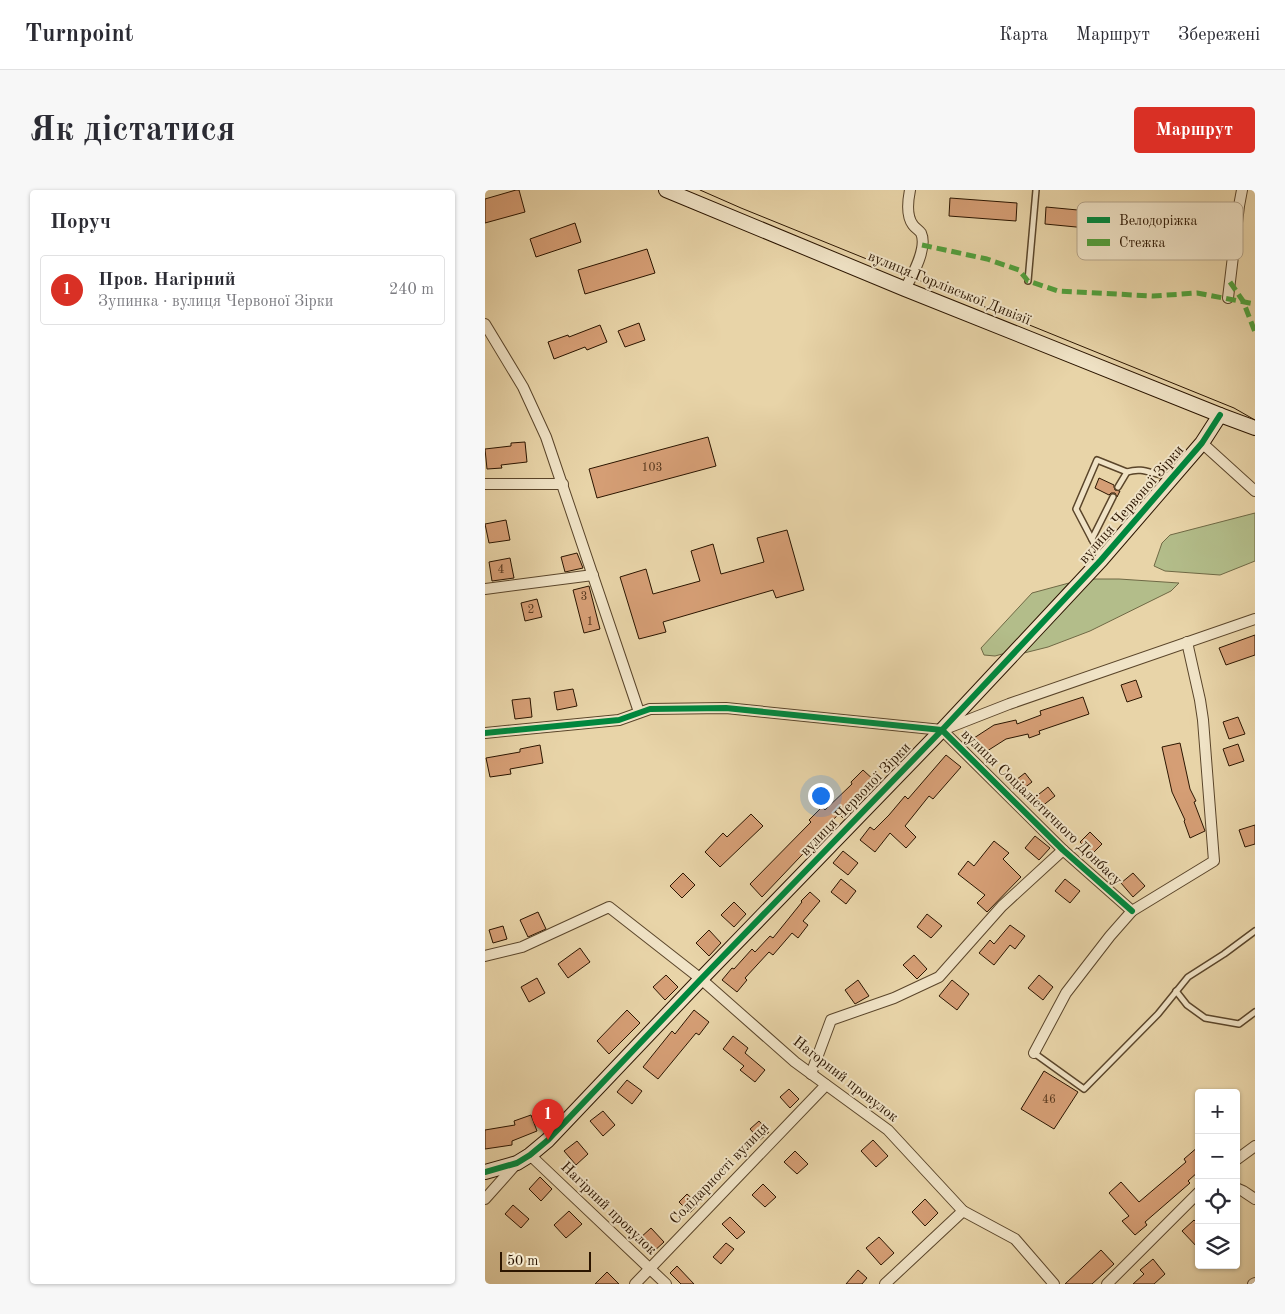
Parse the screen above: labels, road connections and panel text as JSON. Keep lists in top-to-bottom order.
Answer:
{
  "streets": {
    "street": [
      "вулиця Горлівської Дивізії",
      "вулиця Червоної Зірки",
      "вулиця Соціалістичного Донбасу",
      "Нагорний провулок",
      "Солідарності вулиця",
      "Нагірний провулок"
    ]
  },
  "crossings": [
    ["вулиця Горлівської Дивізії", "вулиця Червоної Зірки"],
    ["вулиця Червоної Зірки", "вулиця Соціалістичного Донбасу"],
    ["вулиця Червоної Зірки", "Нагорний провулок"],
    ["вулиця Червоної Зірки", "Нагірний провулок"],
    ["Нагорний провулок", "Солідарності вулиця"],
    ["Солідарності вулиця", "Нагірний провулок"]
  ],
  "house_numbers": [
    "103",
    "4",
    "3",
    "2",
    "1",
    "46"
  ],
  "legend": ["Велодоріжка", "Стежка"],
  "scale_bar": "50 m",
  "page": {
    "header": "Turnpoint",
    "nav": ["Карта", "Маршрут", "Збережені"],
    "buttons": "Маршрут",
    "title": "Як дістатися",
    "heading": "Поруч",
    "list": [
      {
        "mark": "1",
        "name": "Пров. Нагірний",
        "note": "Зупинка · вулиця Червоної Зірки",
        "value": "240 m"
      }
    ],
    "map_buttons": ["+", "−"],
    "pins": "1",
    "scale": "50 m"
  }
}
